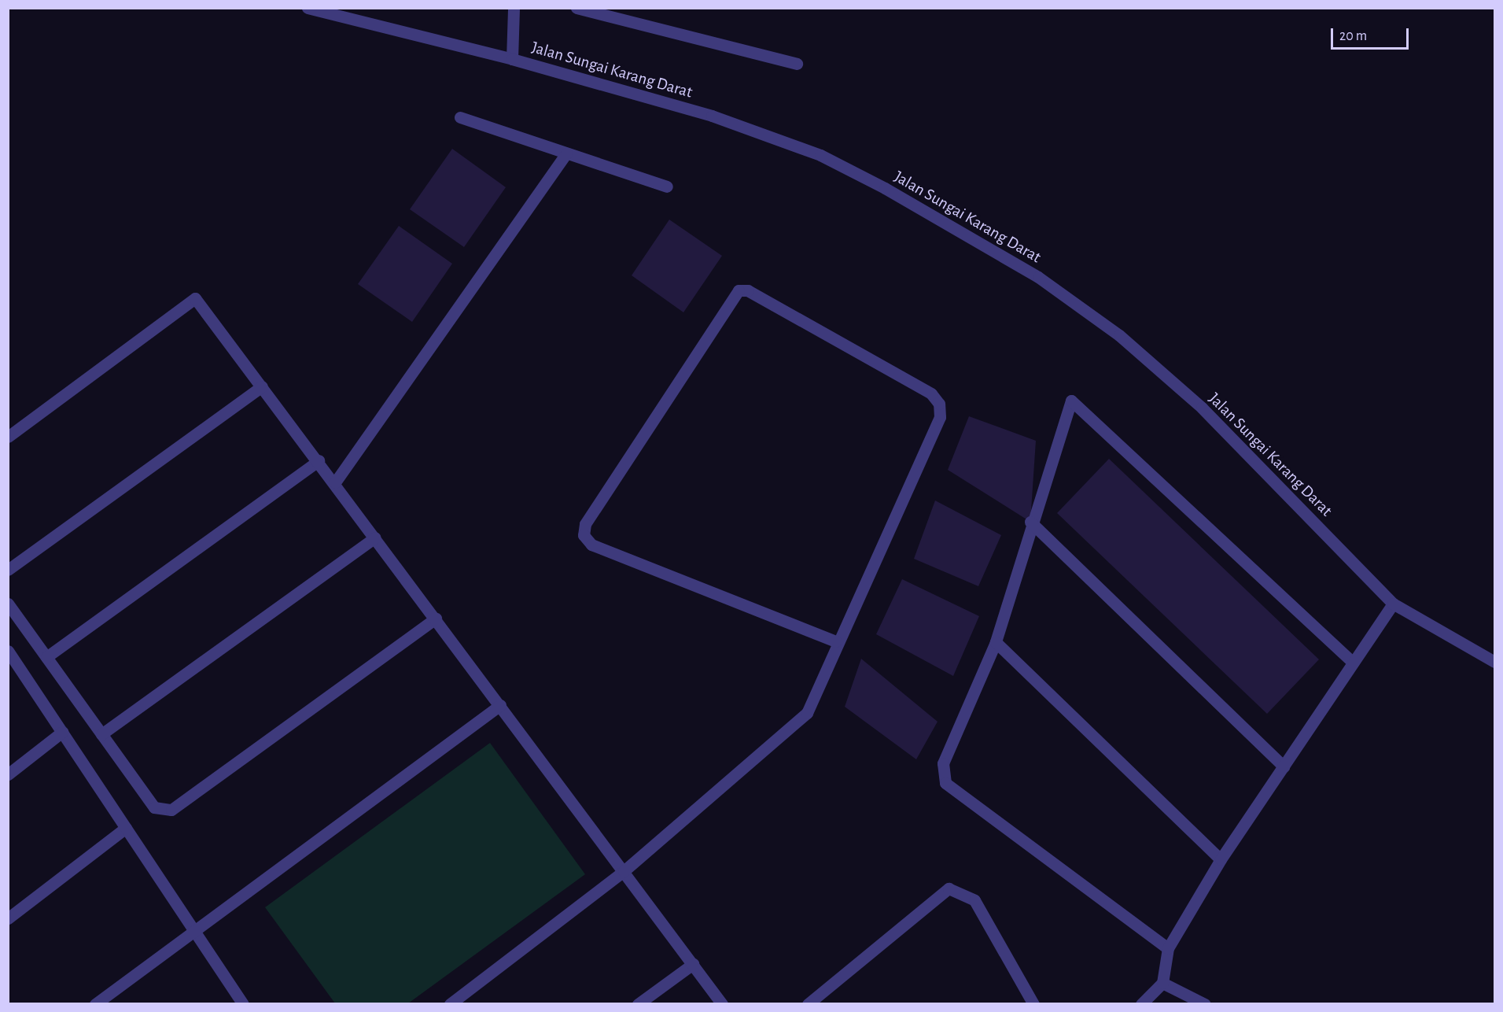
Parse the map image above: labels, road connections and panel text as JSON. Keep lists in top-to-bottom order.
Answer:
{
  "streets": {
    "street": ["Jalan Sungai Karang Darat"]
  },
  "scale_bar": "20 m"
}
